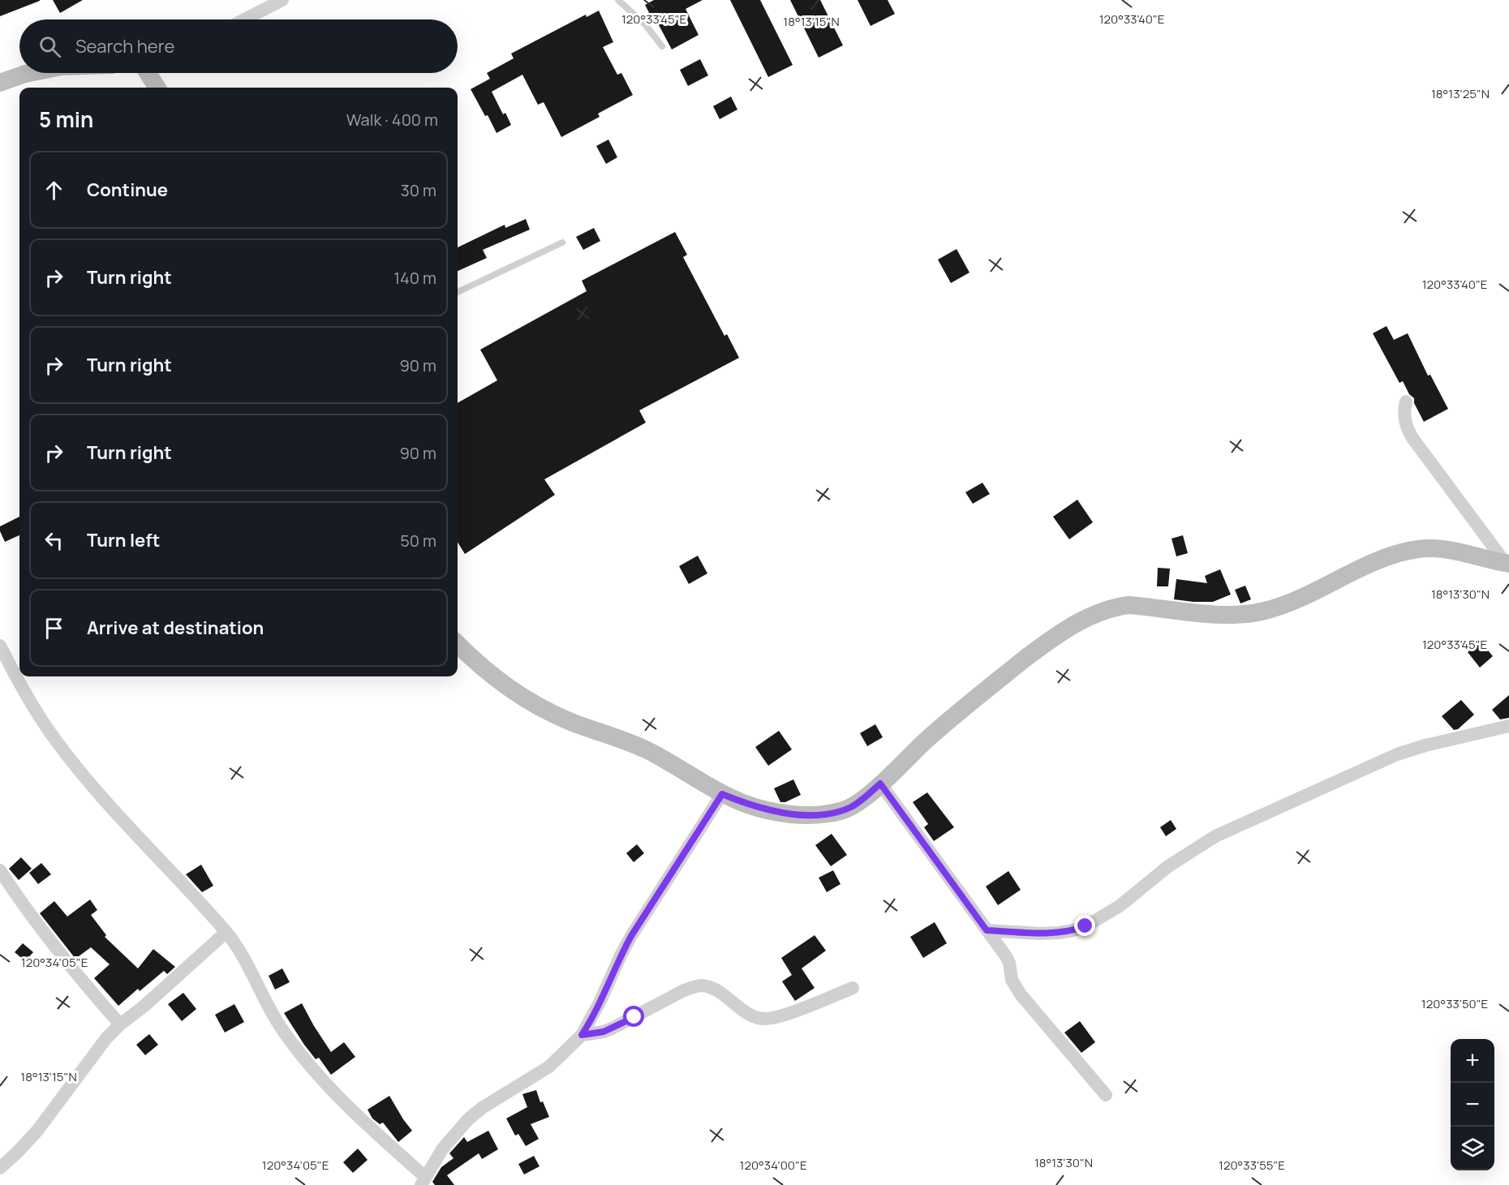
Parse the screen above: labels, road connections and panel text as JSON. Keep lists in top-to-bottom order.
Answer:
{
  "page": {
    "search": "Search here",
    "heading": ["5 min", "Walk · 400 m"],
    "list": [
      ["Continue", "30 m"],
      ["Turn right", "140 m"],
      ["Turn right", "90 m"],
      ["Turn right", "90 m"],
      ["Turn left", "50 m"],
      "Arrive at destination"
    ],
    "map_buttons": ["+", "−"]
  },
  "coordinates": [
    "120°33'45\"E",
    "120°33'40\"E",
    "18°13'15\"N",
    "18°13'25\"N",
    "18°13'30\"N",
    "120°34'05\"E",
    "120°33'50\"E",
    "120°34'00\"E",
    "120°33'55\"E"
  ]
}
